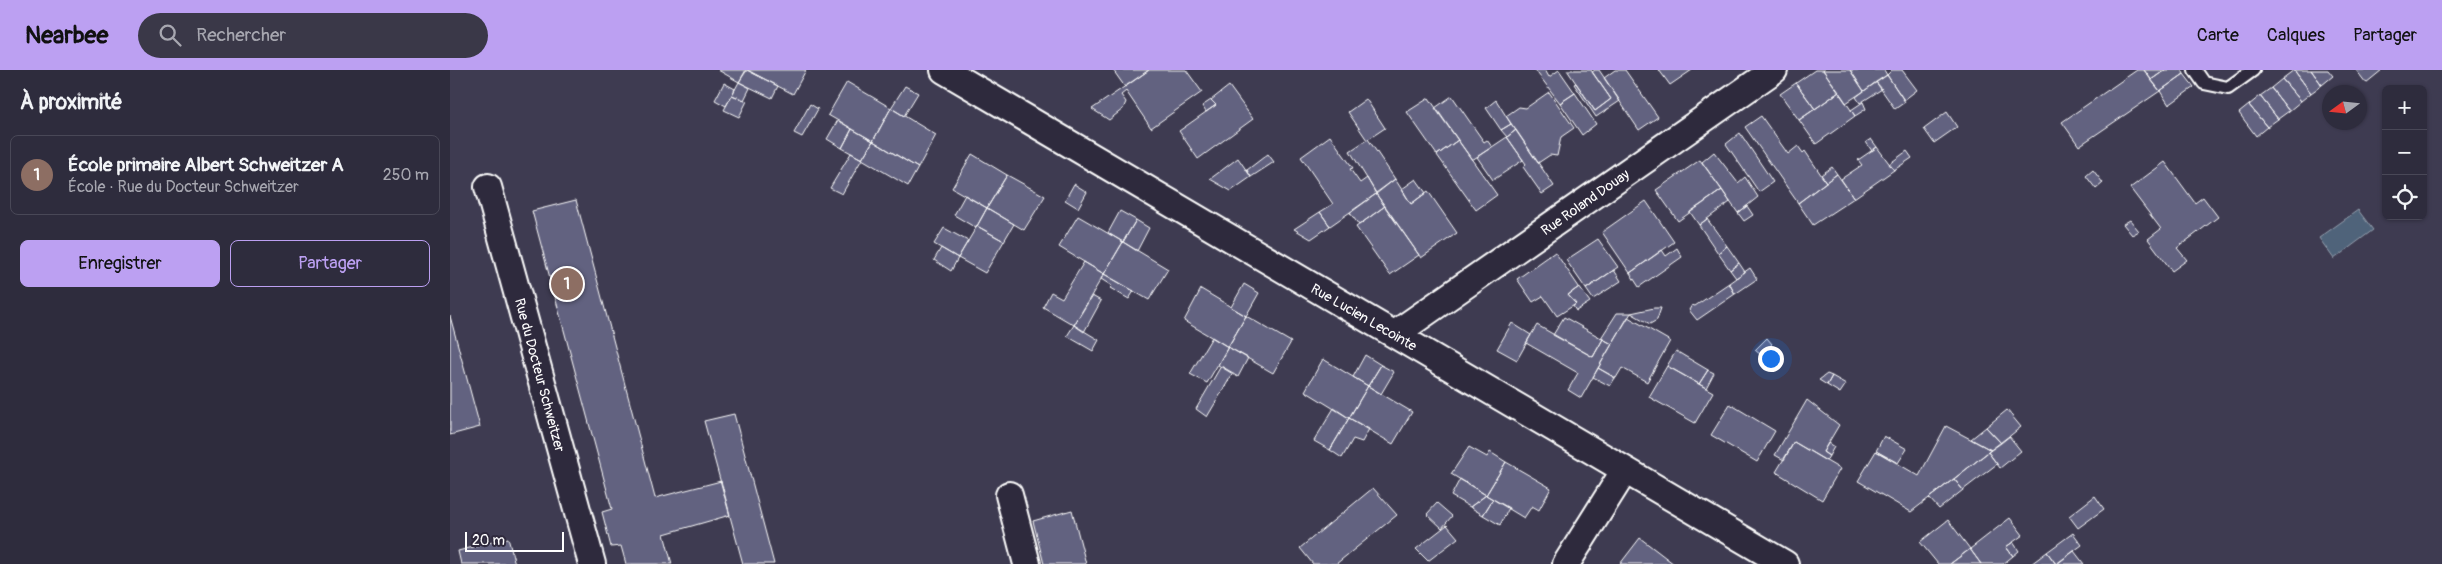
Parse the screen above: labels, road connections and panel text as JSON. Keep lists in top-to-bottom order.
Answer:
{
  "streets": {
    "street": ["Rue Roland Douay", "Rue Lucien Lecointe", "Rue du Docteur Schweitzer"]
  },
  "crossings": [
    ["Rue Roland Douay", "Rue Lucien Lecointe"]
  ],
  "scale_bar": "20 m",
  "north": "left",
  "page": {
    "header": "Nearbee",
    "search": "Rechercher",
    "nav": ["Carte", "Calques", "Partager"],
    "heading": "À proximité",
    "map_buttons": ["+", "−"],
    "list": [
      {
        "mark": "1",
        "name": "École primaire Albert Schweitzer A",
        "note": "École · Rue du Docteur Schweitzer",
        "value": "250 m"
      }
    ],
    "buttons": ["Enregistrer", "Partager"],
    "pins": "1",
    "scale": "20 m"
  }
}
